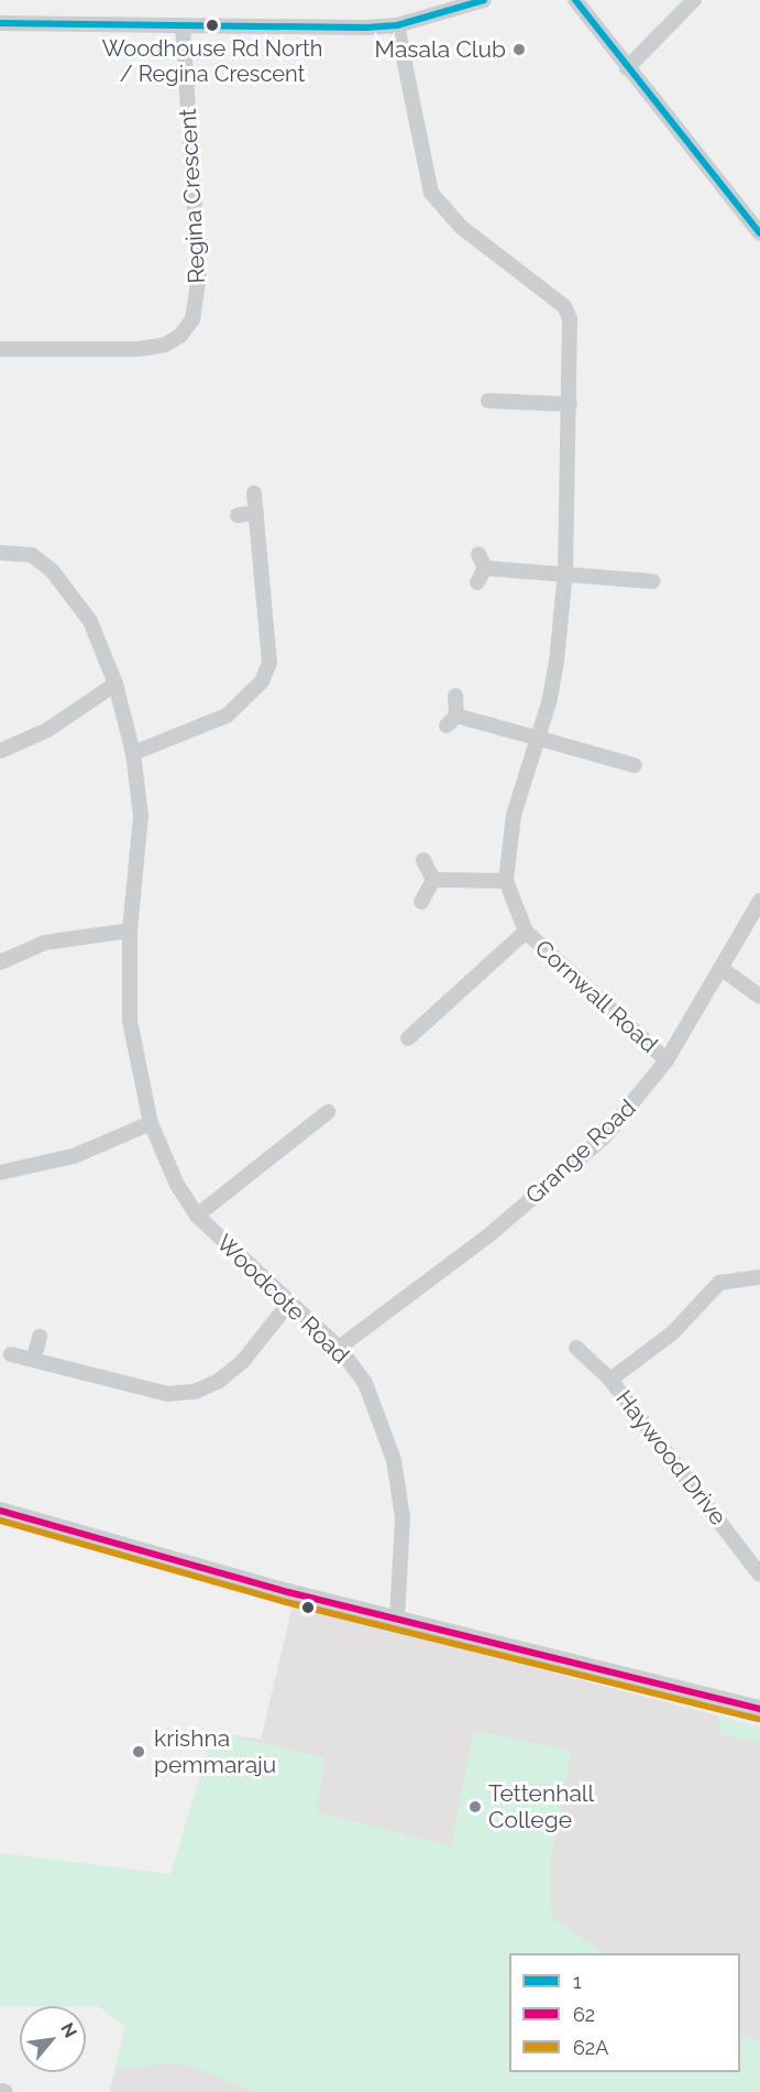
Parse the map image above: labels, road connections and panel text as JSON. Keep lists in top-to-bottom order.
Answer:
{
  "streets": {
    "street": [
      "Regina Crescent",
      "Cornwall Road",
      "Grange Road",
      "Woodcote Road",
      "Haywood Drive"
    ]
  },
  "crossings": [
    ["Cornwall Road", "Grange Road"],
    ["Grange Road", "Woodcote Road"]
  ],
  "places": [
    "Woodhouse Rd North / Regina Crescent",
    "Masala Club",
    "krishna pemmaraju",
    "Tettenhall College"
  ],
  "lines": ["transit line 1", "transit line 62", "transit line 62A"],
  "legend": ["1", "62", "62A"],
  "north": "top right"
}
